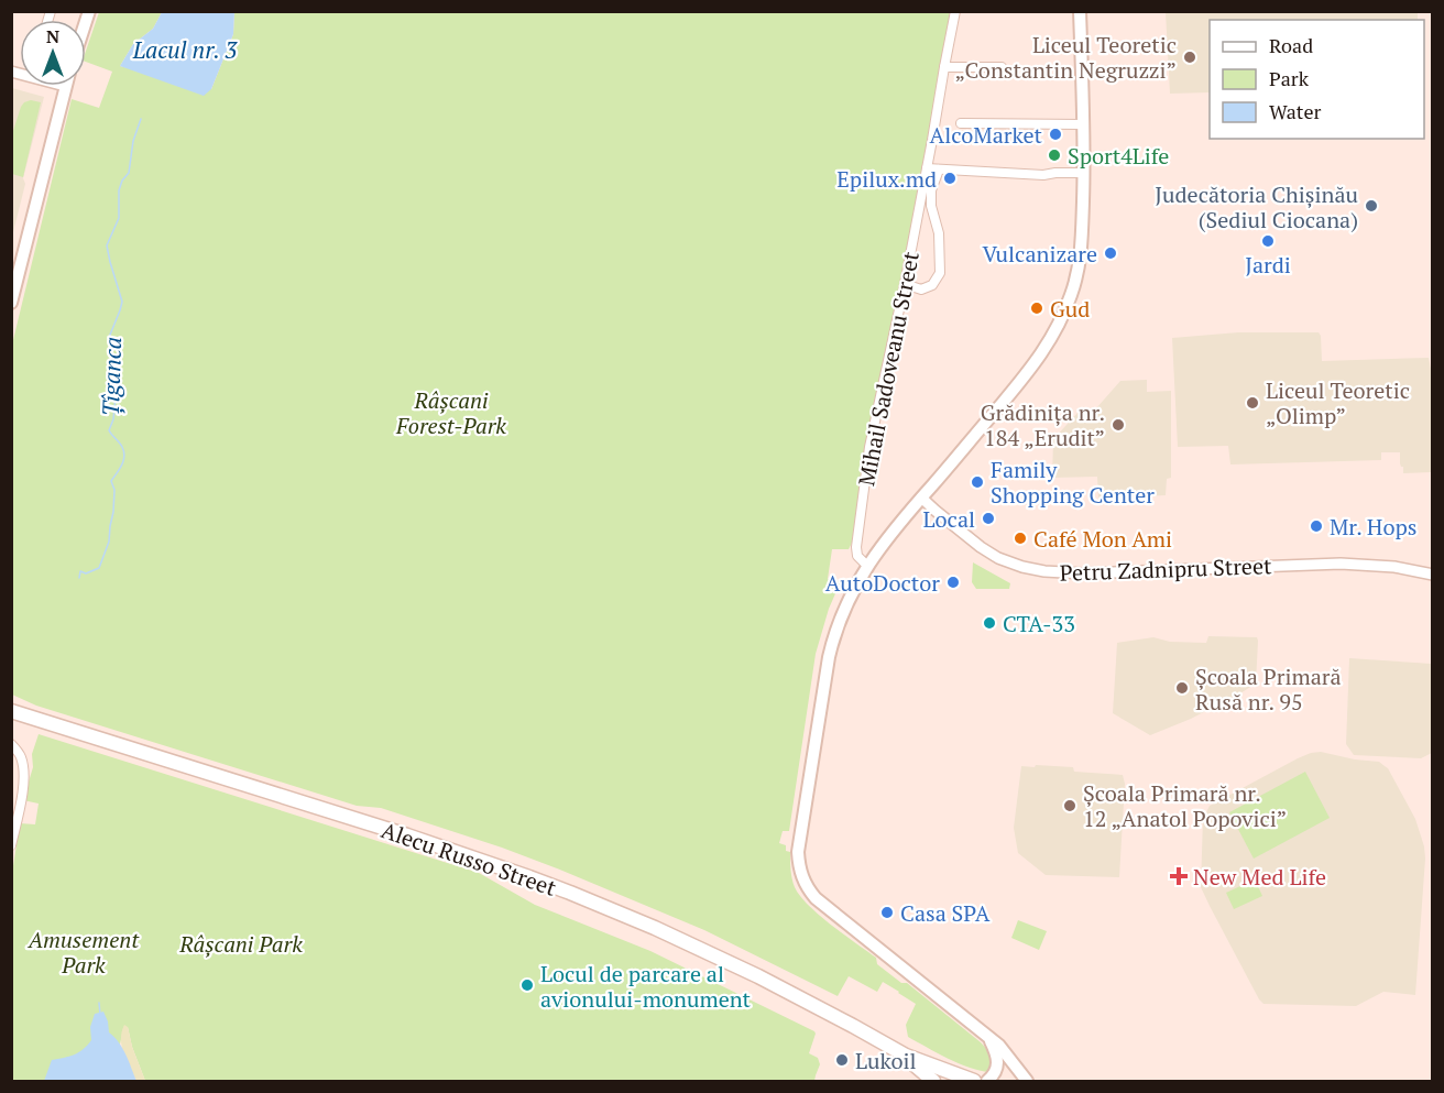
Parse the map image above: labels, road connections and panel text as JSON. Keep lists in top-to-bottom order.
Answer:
{
  "streets": {
    "main road": ["Alecu Russo Street"],
    "street": ["Mihail Sadoveanu Street", "Petru Zadnipru Street"]
  },
  "water": ["Lacul nr. 3", "Țîganca"],
  "parks": ["Râșcani Forest-Park", "Amusement Park", "Râșcani Park"],
  "places": {
    "other": [
      "Liceul Teoretic „Constantin Negruzzi”",
      "AlcoMarket",
      "Sport4Life",
      "Epilux.md",
      "Judecătoria Chișinău (Sediul Ciocana)",
      "Jardi",
      "Vulcanizare",
      "Gud",
      "Liceul Teoretic „Olimp”",
      "Grădinița nr. 184 „Erudit”",
      "Family Shopping Center",
      "Local",
      "Mr. Hops",
      "Café Mon Ami",
      "AutoDoctor",
      "CTA-33",
      "Școala Primară Rusă nr. 95",
      "Școala Primară nr. 12 „Anatol Popovici”",
      "Casa SPA",
      "Locul de parcare al avionului-monument",
      "Lukoil"
    ],
    "health": ["New Med Life"]
  },
  "legend": ["Road", "Park", "Water"],
  "north": "top"
}
